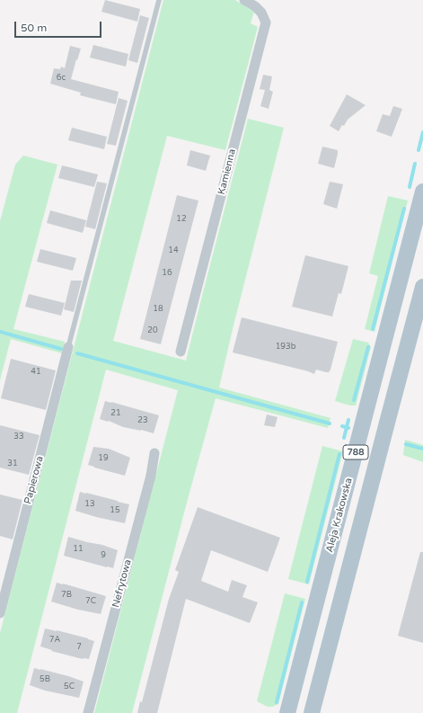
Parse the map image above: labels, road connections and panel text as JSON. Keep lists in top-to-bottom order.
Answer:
{
  "streets": {
    "main road": ["788", "Aleja Krakowska"],
    "street": ["Kamienna", "Papierowa", "Nefrytowa"]
  },
  "house_numbers": [
    "6c",
    "12",
    "14",
    "16",
    "18",
    "20",
    "193b",
    "41",
    "21",
    "23",
    "33",
    "19",
    "31",
    "13",
    "15",
    "11",
    "9",
    "7B",
    "7C",
    "7A",
    "7",
    "5B",
    "5C"
  ],
  "scale_bar": "50 m"
}
